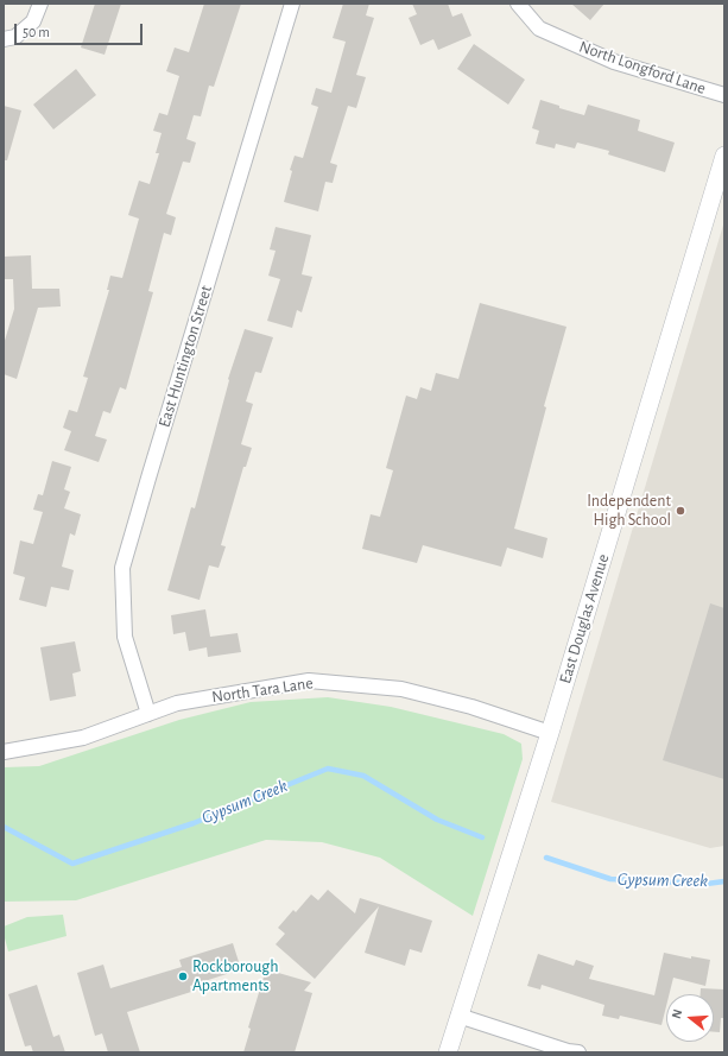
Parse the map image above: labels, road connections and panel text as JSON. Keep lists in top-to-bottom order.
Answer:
{
  "streets": {
    "street": [
      "North Longford Lane",
      "East Huntington Street",
      "East Douglas Avenue",
      "North Tara Lane"
    ]
  },
  "crossings": [
    ["East Huntington Street", "North Tara Lane"],
    ["East Douglas Avenue", "North Tara Lane"]
  ],
  "water": ["Gypsum Creek"],
  "places": ["Independent High School", "Rockborough Apartments"],
  "scale_bar": "50 m",
  "north": "left"
}
